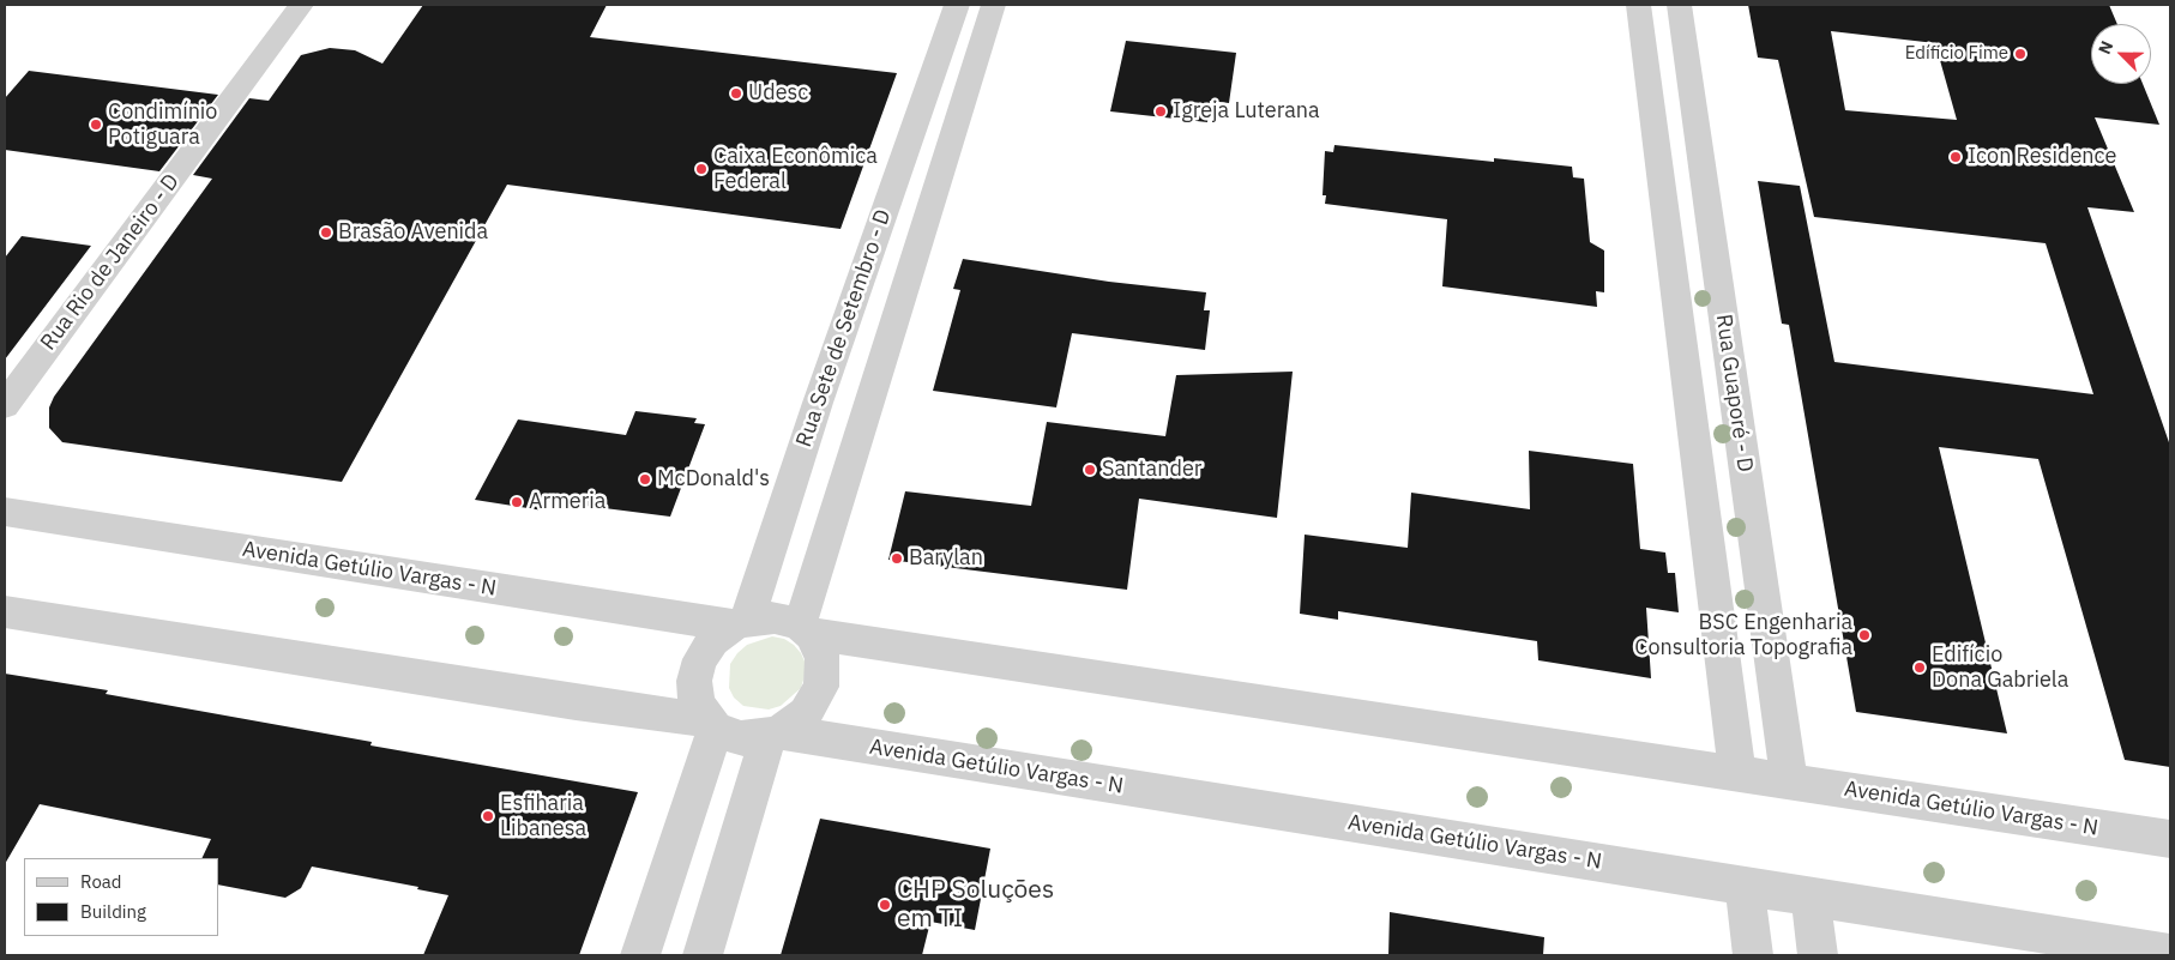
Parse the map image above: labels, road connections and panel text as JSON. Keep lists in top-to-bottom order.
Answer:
{
  "streets": {
    "street": [
      "Rua Rio de Janeiro - D",
      "Rua Sete de Setembro - D",
      "Rua Guaporé - D",
      "Avenida Getúlio Vargas - N"
    ]
  },
  "crossings": [
    ["Rua Sete de Setembro - D", "Avenida Getúlio Vargas - N"],
    ["Rua Guaporé - D", "Avenida Getúlio Vargas - N"]
  ],
  "places": [
    "Edíficio Fime",
    "Udesc",
    "Igreja Luterana",
    "Condimínio Potiguara",
    "Icon Residence",
    "Caixa Econômica Federal",
    "Brasão Avenida",
    "Santander",
    "McDonald's",
    "Armeria",
    "Barylan",
    "BSC Engenharia Consultoria Topografia",
    "Edifício Dona Gabriela",
    "Esfiharia Libanesa",
    "CHP Soluções em TI"
  ],
  "legend": ["Road", "Building"],
  "north": "top left"
}
